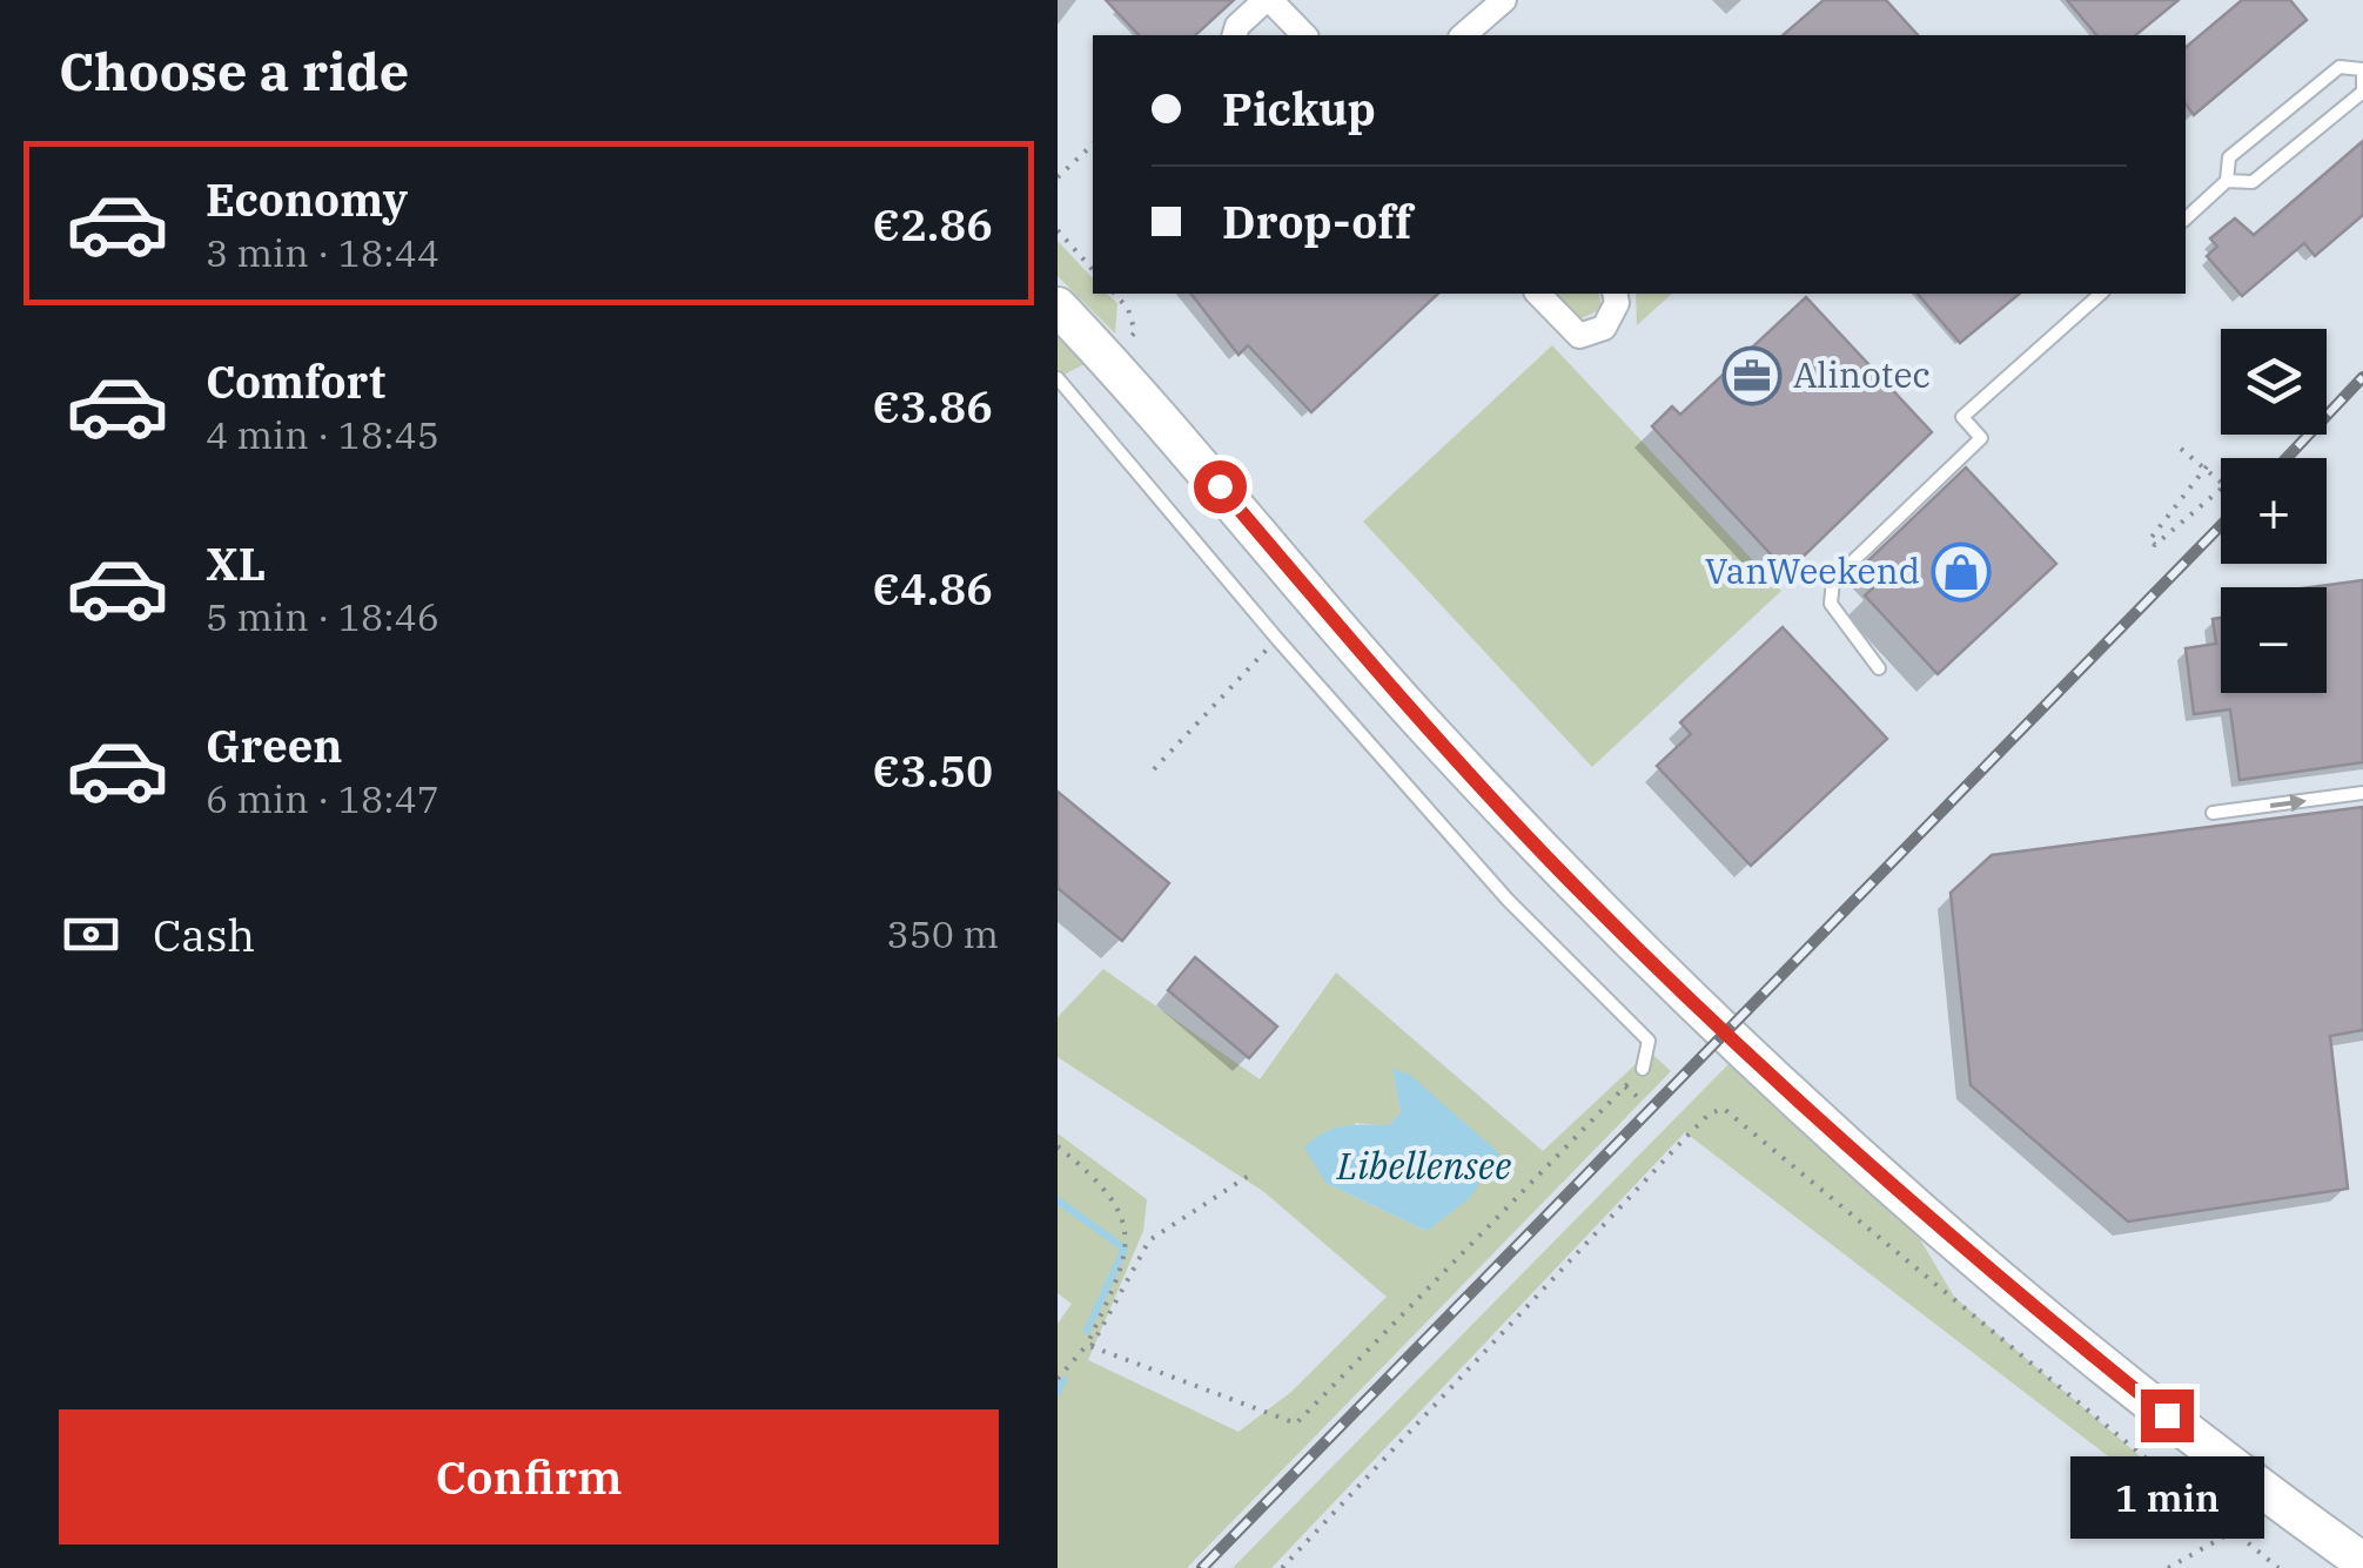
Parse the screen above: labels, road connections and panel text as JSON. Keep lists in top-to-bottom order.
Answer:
{
  "water": ["Libellensee"],
  "places": {
    "office": ["Alinotec"],
    "shop": ["VanWeekend"]
  },
  "page": {
    "heading": "Choose a ride",
    "banner": ["Pickup", "Drop-off"],
    "list": [
      {
        "name": "Economy",
        "note": "3 min · 18:44",
        "value": "€2.86"
      },
      {
        "name": "Comfort",
        "note": "4 min · 18:45",
        "value": "€3.86"
      },
      {
        "name": "XL",
        "note": "5 min · 18:46",
        "value": "€4.86"
      },
      {
        "name": "Green",
        "note": "6 min · 18:47",
        "value": "€3.50"
      }
    ],
    "map_buttons": ["+", "−"],
    "pay": ["Cash", "350 m"],
    "buttons": "Confirm",
    "bubble": "1 min"
  }
}
